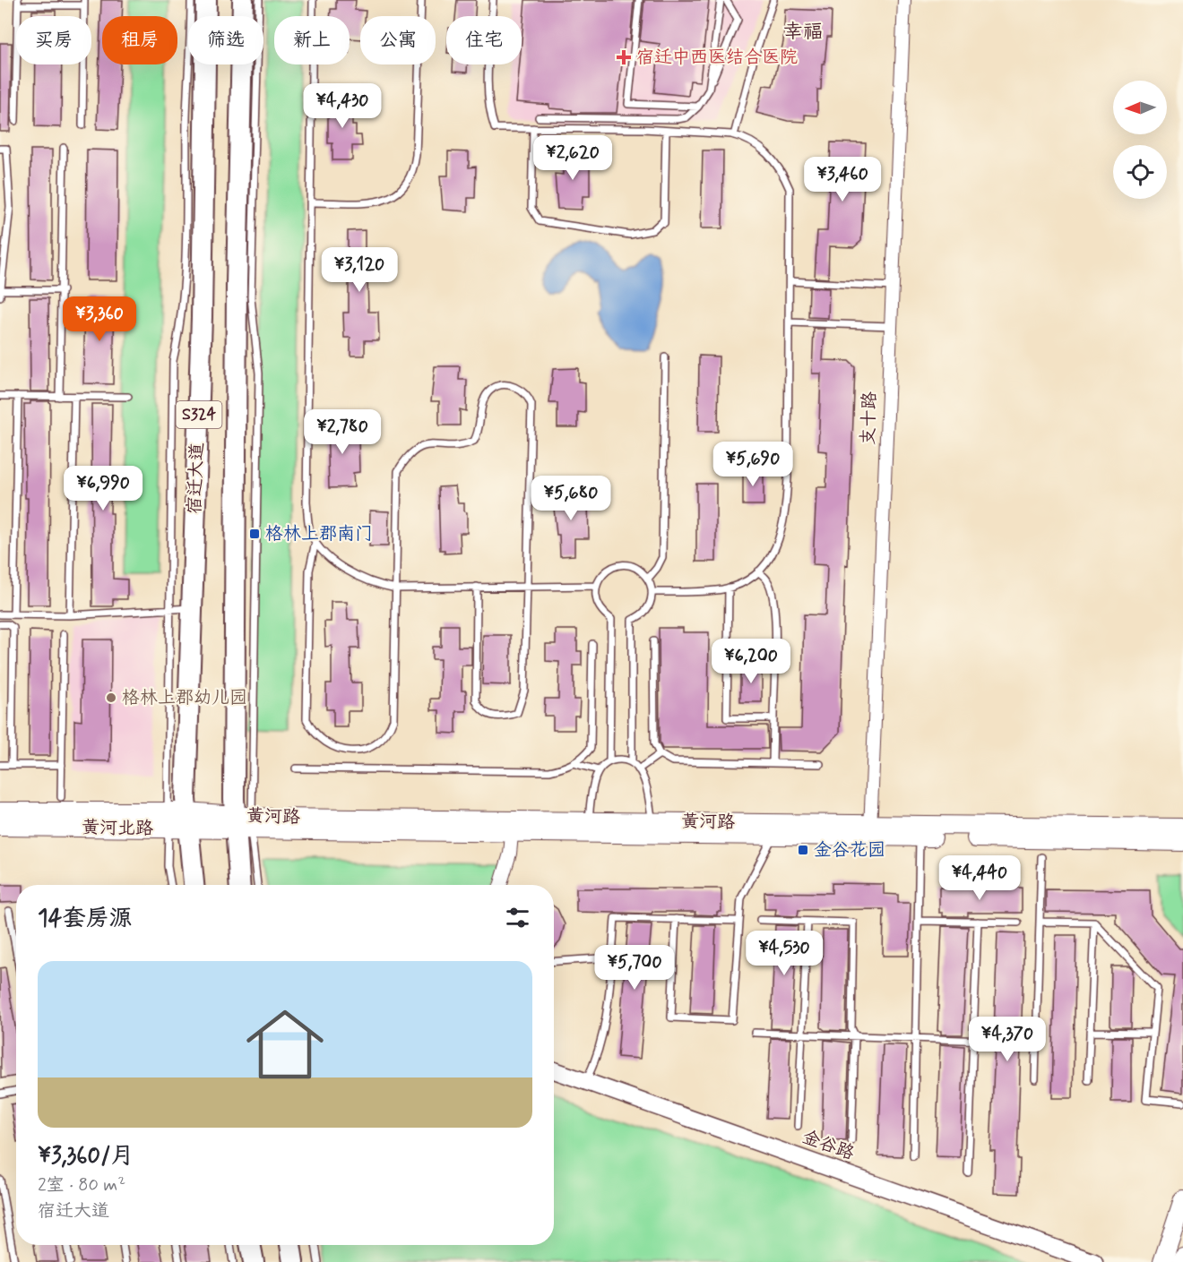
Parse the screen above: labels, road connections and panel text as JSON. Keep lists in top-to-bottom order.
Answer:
{
  "streets": {
    "main road": [
      "S324",
      "宿迁大道",
      "黄河路",
      "黄河北路"
    ],
    "street": ["支十路", "金谷路"]
  },
  "crossings": [
    ["S324", "黄河路"],
    ["S324", "黄河北路"],
    ["支十路", "黄河路"],
    ["宿迁大道", "黄河北路"],
    ["黄河路", "黄河北路"]
  ],
  "districts": ["幸福"],
  "places": {
    "health": ["宿迁中西医结合医院"],
    "transit": ["格林上郡南门", "金谷花园"],
    "other": ["格林上郡幼儿园"]
  },
  "north": "left",
  "page": {
    "chip": [
      "买房",
      "租房",
      "筛选",
      "新上",
      "公寓",
      "住宅"
    ],
    "price": [
      "¥4,430",
      "¥2,620",
      "¥3,460",
      "¥3,120",
      "¥3,360",
      "¥2,780",
      "¥5,690",
      "¥6,990",
      "¥5,680",
      "¥6,200",
      "¥4,440",
      "¥4,530",
      "¥5,700",
      "¥4,370"
    ],
    "heading": "14套房源",
    "list": [
      {
        "name": "¥3,360/月",
        "note": "2室 · 80 m² · 宿迁大道"
      }
    ]
  }
}
